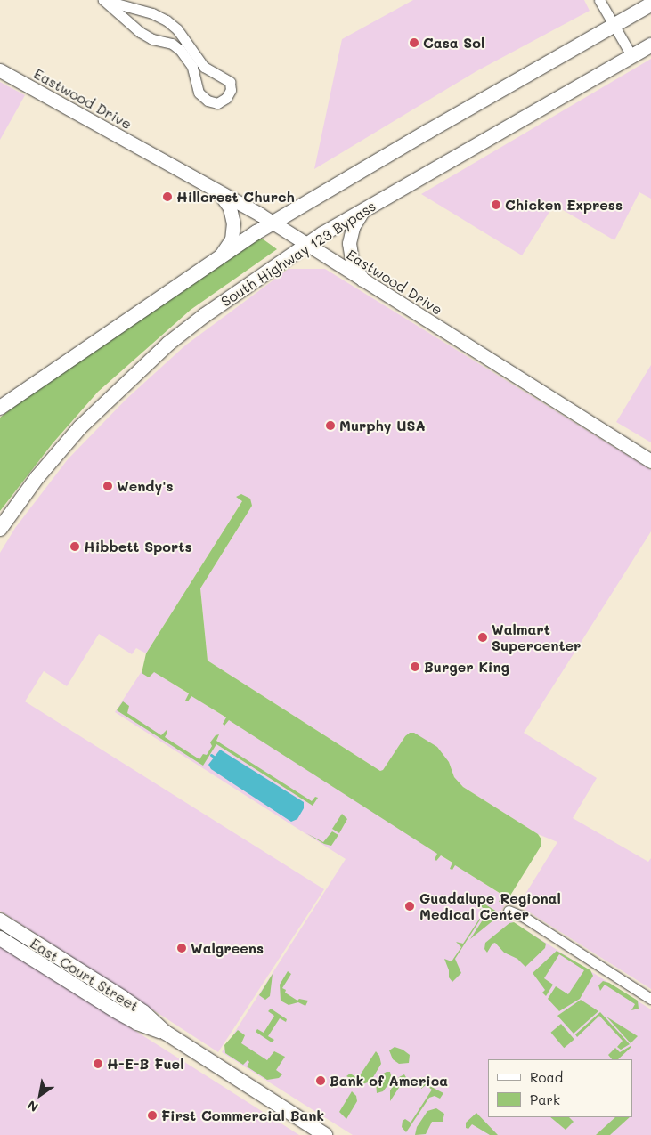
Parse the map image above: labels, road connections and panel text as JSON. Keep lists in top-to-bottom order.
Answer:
{
  "streets": {
    "main road": ["Eastwood Drive", "South Highway 123 Bypass", "East Court Street"]
  },
  "crossings": [
    ["Eastwood Drive", "South Highway 123 Bypass"]
  ],
  "places": [
    "Casa Sol",
    "Hillcrest Church",
    "Chicken Express",
    "Murphy USA",
    "Wendy's",
    "Hibbett Sports",
    "Walmart Supercenter",
    "Burger King",
    "Guadalupe Regional Medical Center",
    "Walgreens",
    "H-E-B Fuel",
    "Bank of America",
    "First Commercial Bank"
  ],
  "legend": ["Road", "Park"],
  "north": "bottom left"
}
